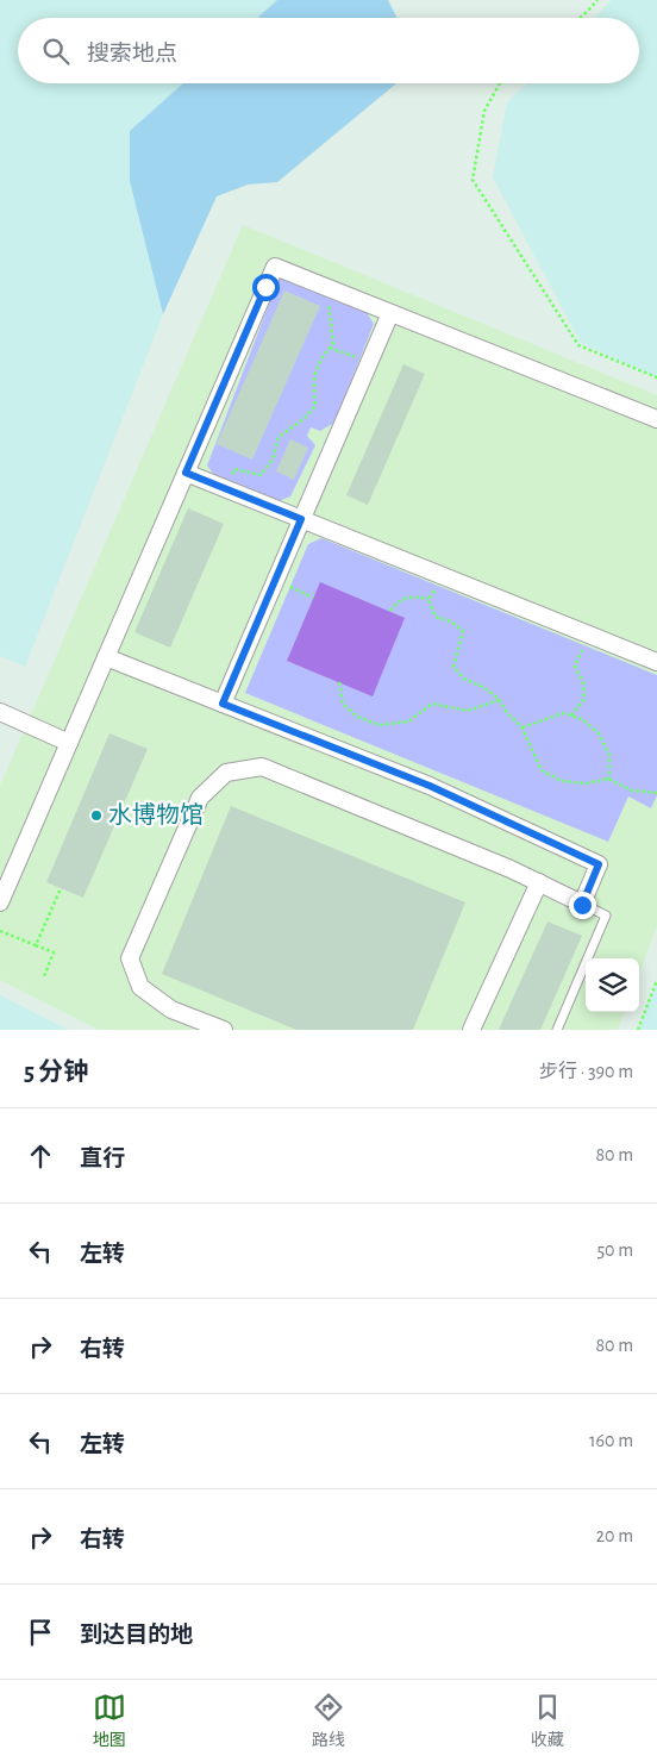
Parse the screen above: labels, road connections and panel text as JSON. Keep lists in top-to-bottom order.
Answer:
{
  "places": ["水博物馆"],
  "page": {
    "search": "搜索地点",
    "heading": ["5 分钟", "步行 · 390 m"],
    "list": [
      ["直行", "80 m"],
      ["左转", "50 m"],
      ["右转", "80 m"],
      ["左转", "160 m"],
      ["右转", "20 m"],
      "到达目的地"
    ],
    "nav": ["地图", "路线", "收藏"]
  }
}
